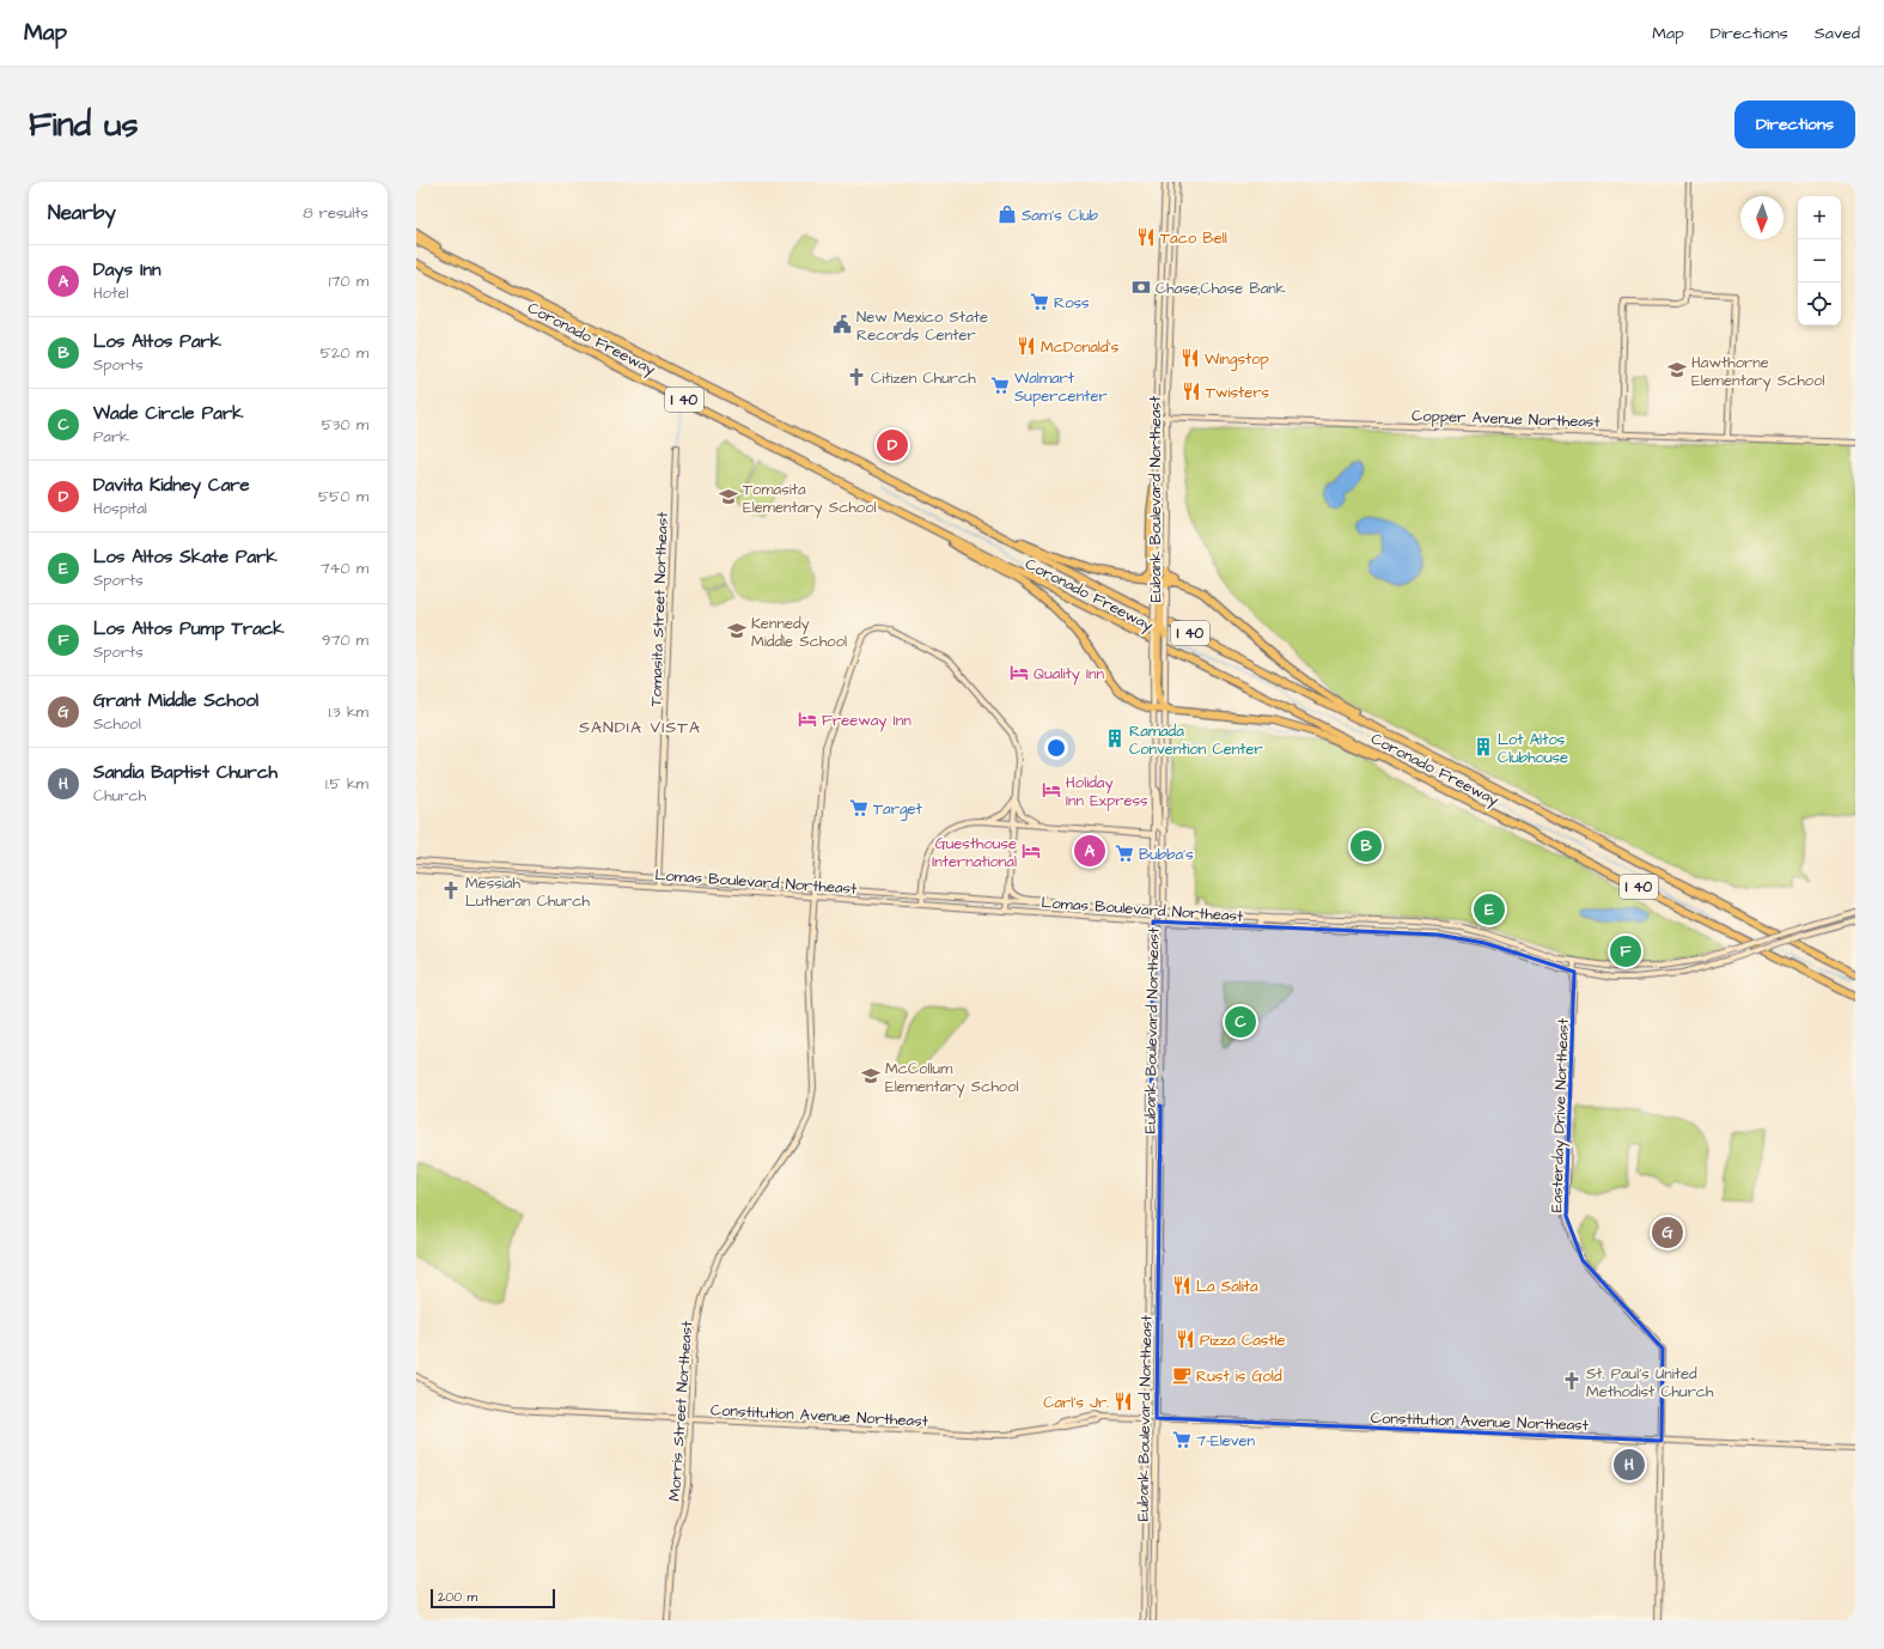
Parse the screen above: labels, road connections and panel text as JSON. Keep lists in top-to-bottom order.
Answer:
{
  "streets": {
    "highway": ["Coronado Freeway", "I 40"],
    "main road": [
      "Copper Avenue Northeast",
      "Eubank Boulevard Northeast",
      "Tomasita Street Northeast",
      "Lomas Boulevard Northeast",
      "Easterday Drive Northeast",
      "Morris Street Northeast",
      "Constitution Avenue Northeast"
    ]
  },
  "crossings": [
    ["Copper Avenue Northeast", "Eubank Boulevard Northeast"],
    ["Eubank Boulevard Northeast", "Lomas Boulevard Northeast"],
    ["Eubank Boulevard Northeast", "Constitution Avenue Northeast"],
    ["Tomasita Street Northeast", "Lomas Boulevard Northeast"],
    ["Lomas Boulevard Northeast", "Easterday Drive Northeast"],
    ["Lomas Boulevard Northeast", "Morris Street Northeast"],
    ["Easterday Drive Northeast", "Constitution Avenue Northeast"],
    ["Morris Street Northeast", "Constitution Avenue Northeast"]
  ],
  "districts": ["SANDIA VISTA"],
  "places": {
    "shop": ["Sam's Club"],
    "restaurant": [
      "Taco Bell",
      "McDonald's",
      "Wingstop",
      "Twisters",
      "La Salita",
      "Pizza Castle",
      "Carl's Jr."
    ],
    "bank": ["Chase;Chase Bank"],
    "supermarket": [
      "Ross",
      "Walmart Supercenter",
      "Target",
      "Bubba's",
      "7-Eleven"
    ],
    "public building": ["New Mexico State Records Center"],
    "school or university": [
      "Hawthorne Elementary School",
      "Tomasita Elementary School",
      "Kennedy Middle School",
      "McCollum Elementary School"
    ],
    "church": ["Citizen Church", "Messiah Lutheran Church", "St. Paul's United Methodist Church"],
    "hotel": [
      "Quality Inn",
      "Freeway Inn",
      "Holiday Inn Express",
      "Guesthouse International"
    ],
    "building": ["Ramada Convention Center", "Lot Altos Clubhouse"],
    "cafe": ["Rust is Gold"]
  },
  "scale_bar": "200 m",
  "north": "bottom",
  "page": {
    "header": "Map",
    "nav": ["Map", "Directions", "Saved"],
    "buttons": "Directions",
    "title": "Find us",
    "heading": ["Nearby", "8 results"],
    "map_buttons": ["+", "−"],
    "list": [
      {
        "mark": "A",
        "name": "Days Inn",
        "note": "Hotel",
        "value": "170 m"
      },
      {
        "mark": "B",
        "name": "Los Altos Park",
        "note": "Sports",
        "value": "520 m"
      },
      {
        "mark": "C",
        "name": "Wade Circle Park",
        "note": "Park",
        "value": "530 m"
      },
      {
        "mark": "D",
        "name": "Davita Kidney Care",
        "note": "Hospital",
        "value": "550 m"
      },
      {
        "mark": "E",
        "name": "Los Altos Skate Park",
        "note": "Sports",
        "value": "740 m"
      },
      {
        "mark": "F",
        "name": "Los Altos Pump Track",
        "note": "Sports",
        "value": "970 m"
      },
      {
        "mark": "G",
        "name": "Grant Middle School",
        "note": "School",
        "value": "1.3 km"
      },
      {
        "mark": "H",
        "name": "Sandia Baptist Church",
        "note": "Church",
        "value": "1.5 km"
      }
    ],
    "pins": [
      "D",
      "B",
      "A",
      "E",
      "F",
      "C",
      "G",
      "H"
    ],
    "scale": "200 m"
  }
}
